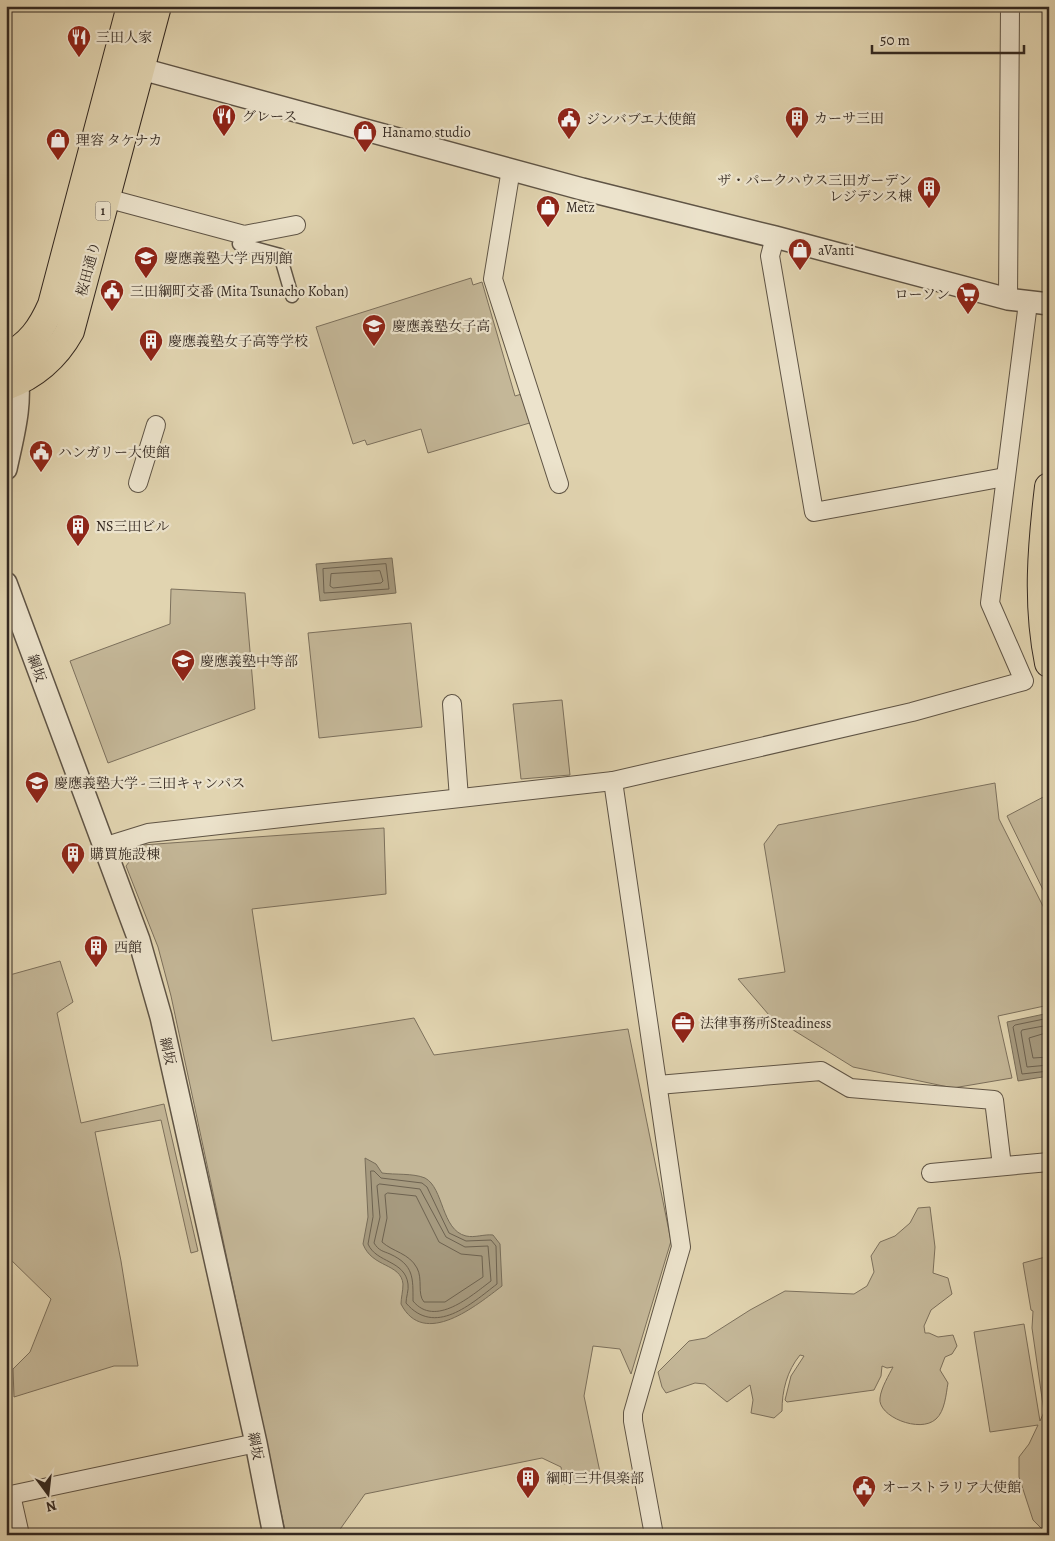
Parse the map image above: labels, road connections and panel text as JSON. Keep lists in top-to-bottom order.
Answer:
{
  "streets": {
    "highway": ["1", "桜田通り"],
    "street": ["綱坂"]
  },
  "places": {
    "restaurant": ["三田人家", "グレース"],
    "building": [
      "カーサ三田",
      "ザ・パークハウス三田ガーデン レジデンス棟",
      "慶應義塾女子高等学校",
      "NS三田ビル",
      "購買施設棟",
      "西館",
      "綱町三井倶楽部"
    ],
    "public building": [
      "ジンバブエ大使館",
      "三田綱町交番 (Mita Tsunacho Koban)",
      "ハンガリー大使館",
      "オーストラリア大使館"
    ],
    "shop": [
      "Hanamo studio",
      "理容 タケナカ",
      "Metz",
      "aVanti"
    ],
    "school or university": [
      "慶應義塾大学 西別館",
      "慶應義塾女子高",
      "慶應義塾中等部",
      "慶應義塾大学 - 三田キャンパス"
    ],
    "supermarket": ["ローソン"],
    "office": ["法律事務所Steadiness"]
  },
  "scale_bar": "50 m",
  "north": "bottom"
}
